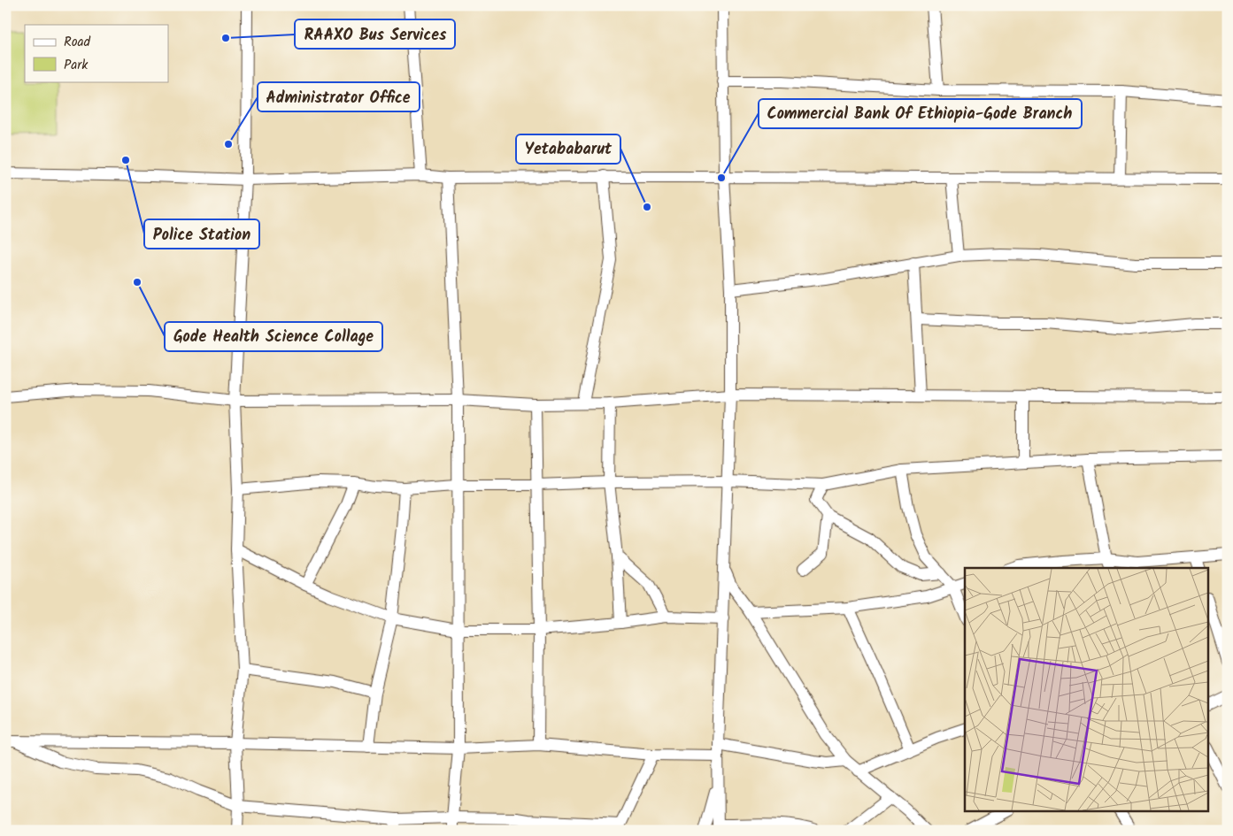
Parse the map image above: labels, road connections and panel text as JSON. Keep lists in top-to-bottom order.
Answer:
{
  "places": [
    "RAAXO Bus Services",
    "Administrator Office",
    "Police Station",
    "Commercial Bank Of Ethiopia-Gode Branch",
    "Yetababarut",
    "Gode Health Science Collage"
  ],
  "legend": ["Road", "Park"]
}
